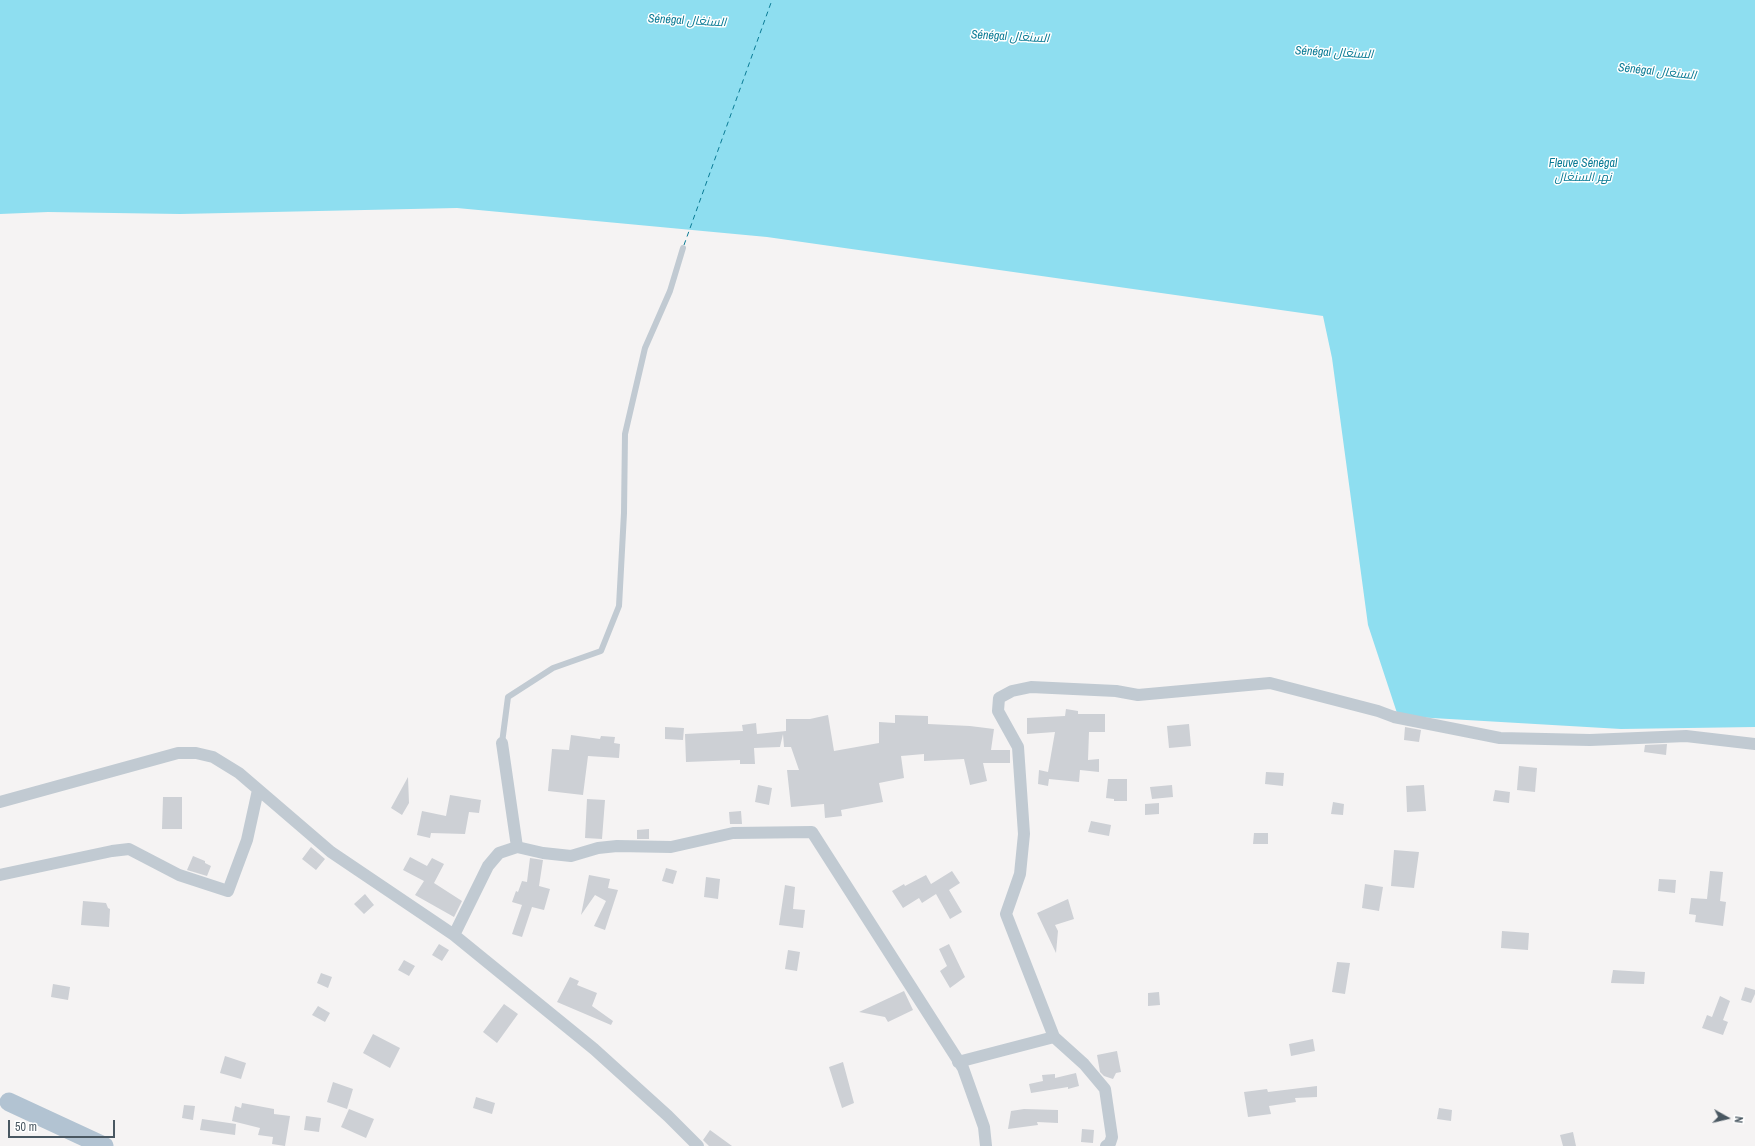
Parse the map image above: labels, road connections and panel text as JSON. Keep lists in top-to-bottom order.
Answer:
{
  "water": ["Sénégal السنغال", "Fleuve Sénégal نهر السنغال"],
  "scale_bar": "50 m",
  "north": "right"
}
